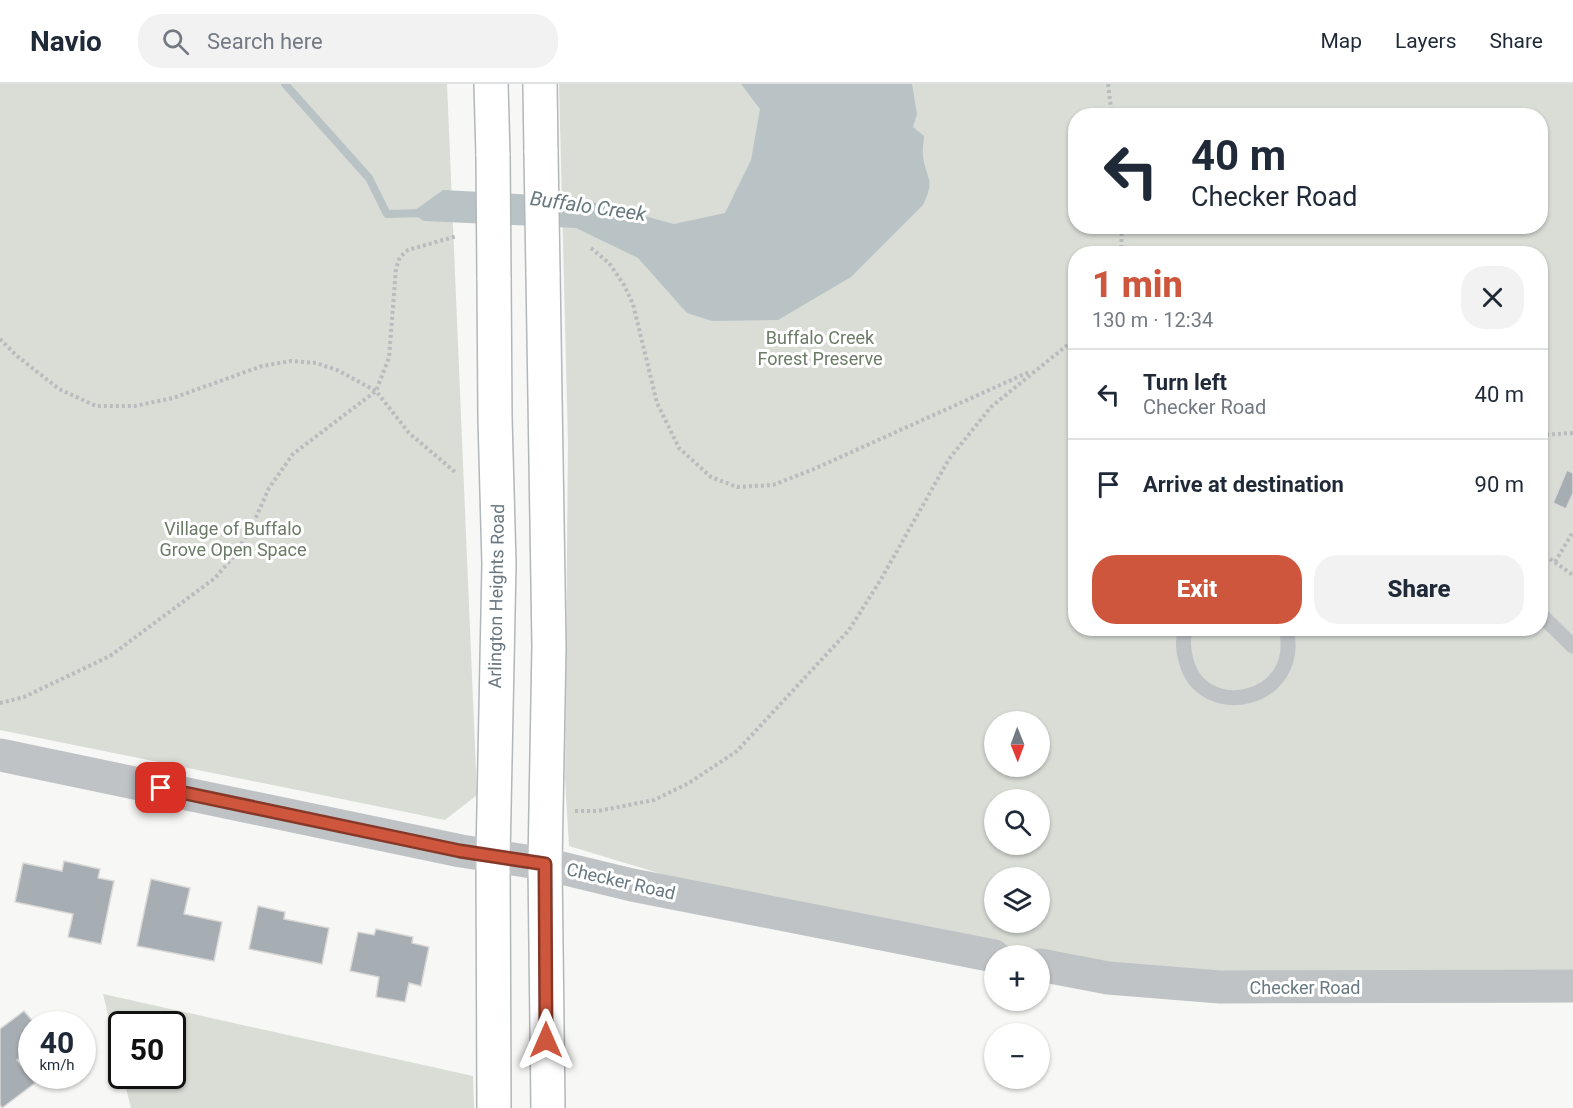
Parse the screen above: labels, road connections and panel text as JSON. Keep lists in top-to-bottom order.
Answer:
{
  "streets": {
    "main road": ["Arlington Heights Road"],
    "street": ["Checker Road"]
  },
  "crossings": [
    ["Arlington Heights Road", "Checker Road"]
  ],
  "water": ["Buffalo Creek"],
  "parks": ["Buffalo Creek Forest Preserve", "Village of Buffalo Grove Open Space"],
  "north": "bottom",
  "page": {
    "header": "Navio",
    "search": "Search here",
    "nav": ["Map", "Layers", "Share"],
    "turn": ["40 m", "Checker Road"],
    "heading": ["1 min", "130 m · 12:34"],
    "list": [
      {
        "name": "Turn left",
        "note": "Checker Road",
        "value": "40 m"
      },
      {
        "name": "Arrive at destination",
        "value": "90 m"
      }
    ],
    "buttons": ["Exit", "Share"],
    "map_buttons": ["+", "−"],
    "speed": "40 km/h",
    "limit": "50"
  }
}
